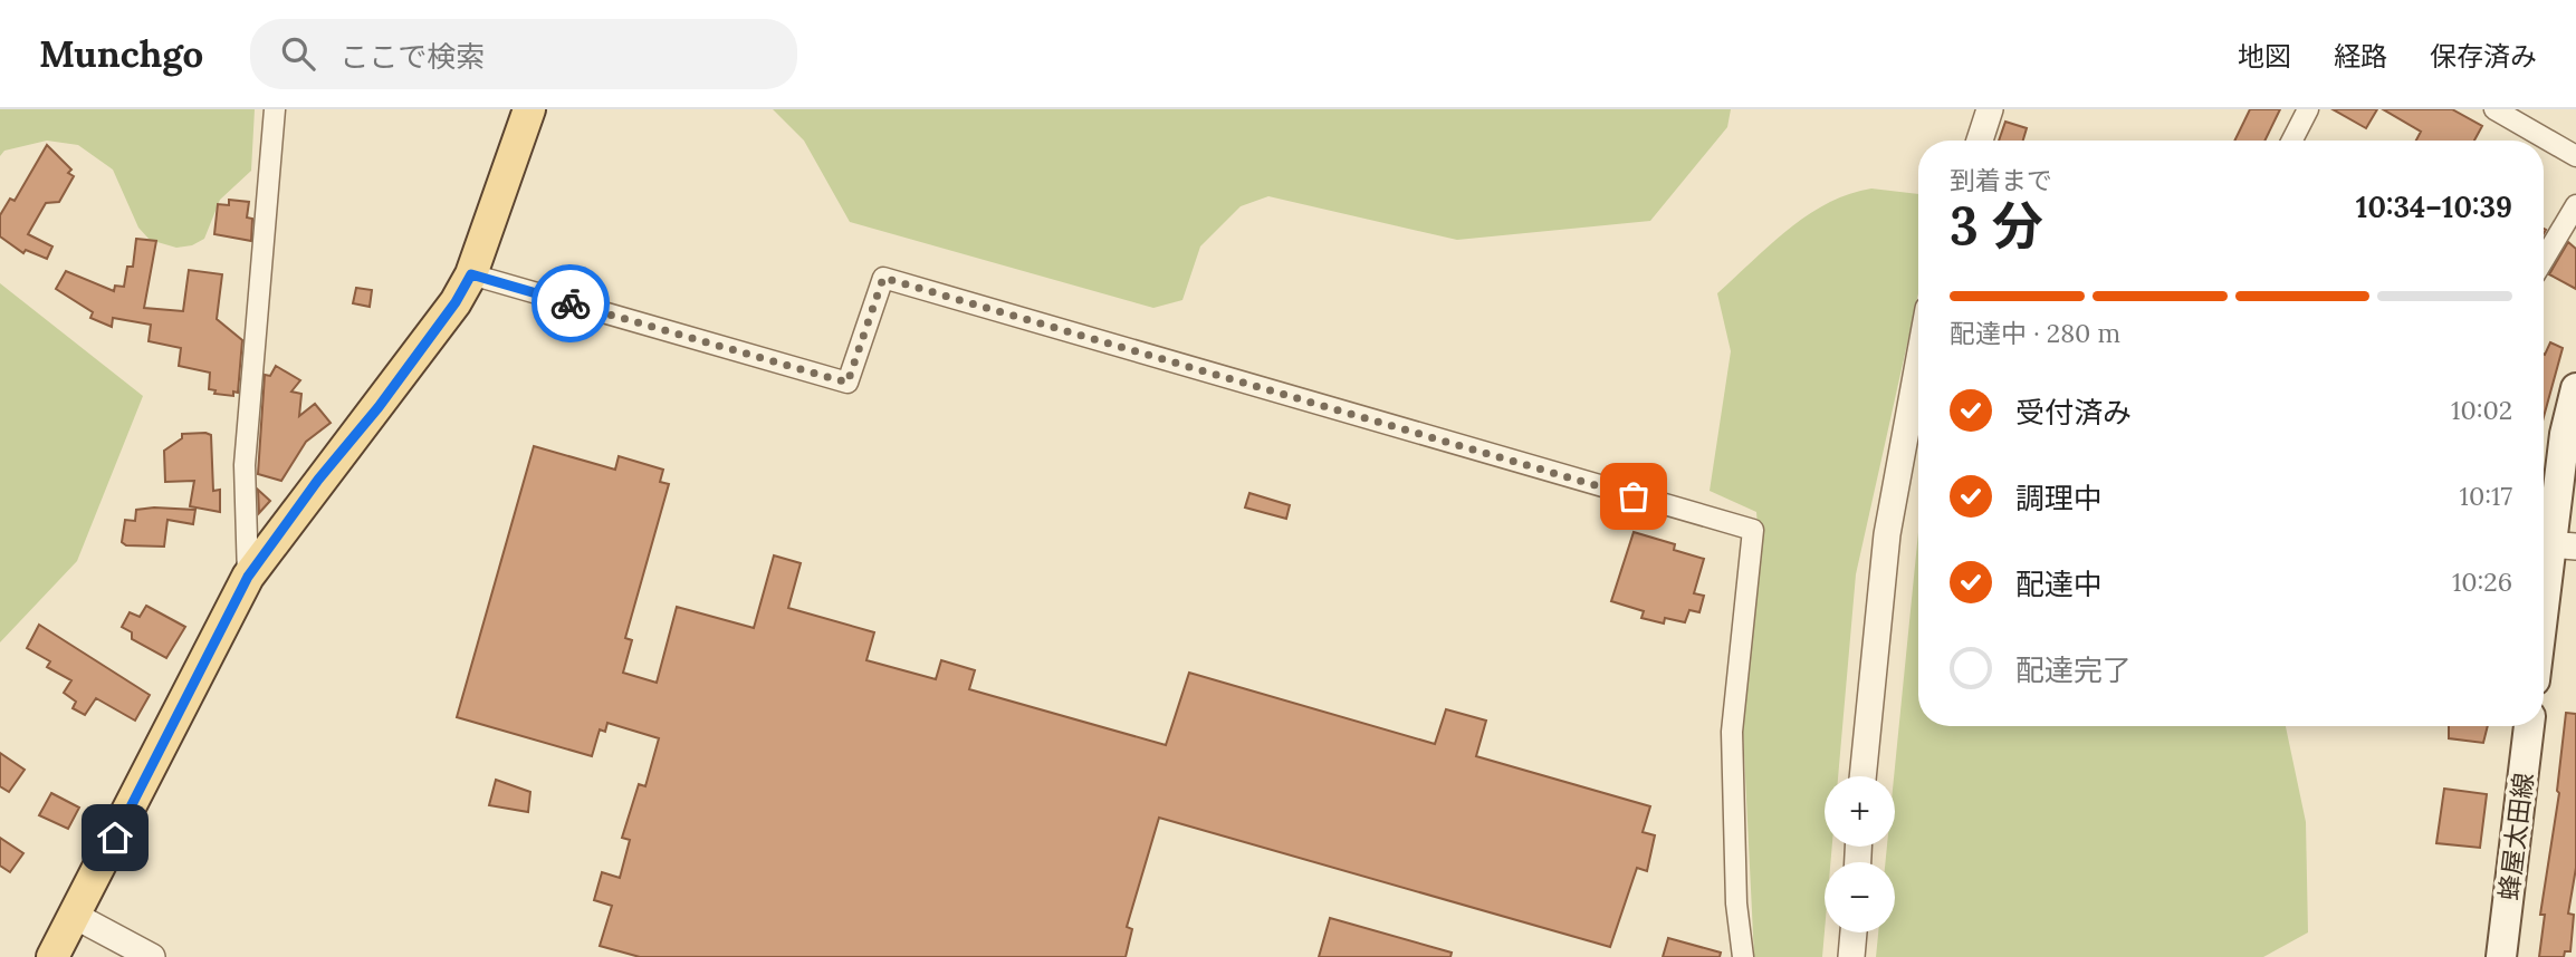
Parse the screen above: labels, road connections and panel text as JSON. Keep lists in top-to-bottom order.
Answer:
{
  "streets": {
    "main road": ["蜂屋太田線"]
  },
  "page": {
    "header": "Munchgo",
    "search": "ここで検索",
    "nav": ["地図", "経路", "保存済み"],
    "heading": ["3 分", "到着まで", "10:34–10:39"],
    "bar": "配達中 · 280 m",
    "list": [
      ["受付済み", "10:02"],
      ["調理中", "10:17"],
      ["配達中", "10:26"],
      "配達完了"
    ],
    "map_buttons": ["+", "−"]
  }
}
